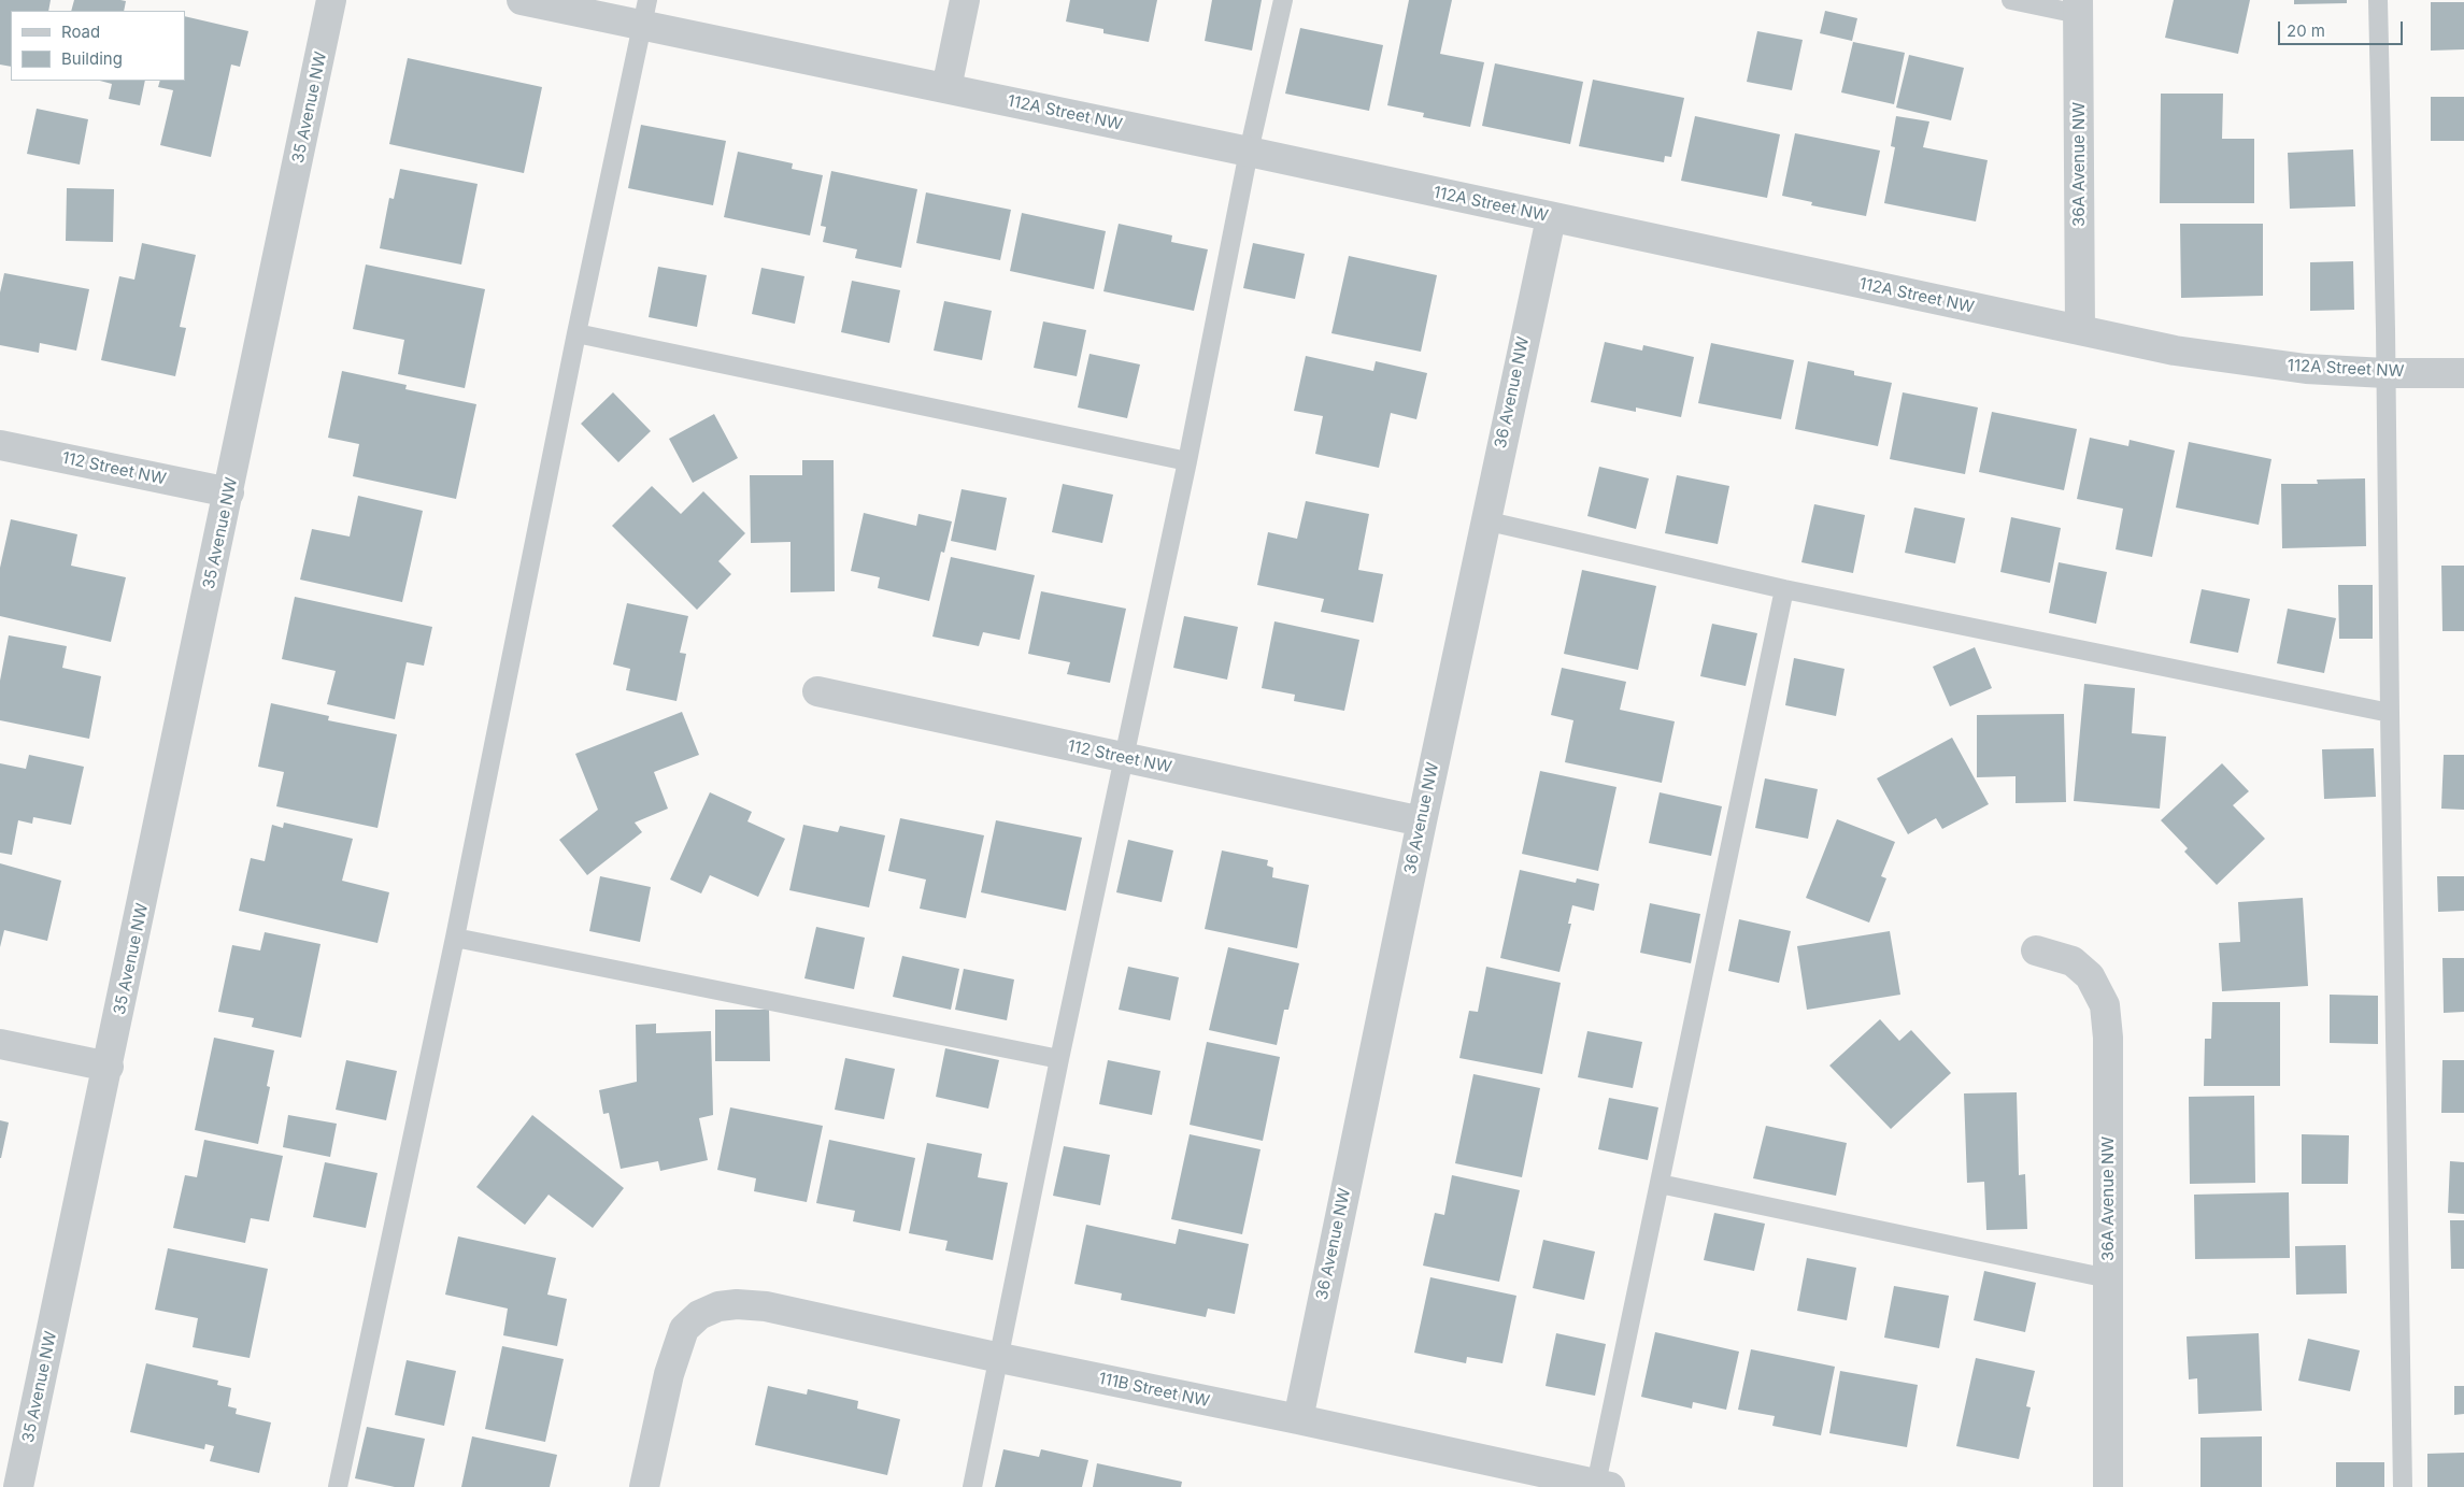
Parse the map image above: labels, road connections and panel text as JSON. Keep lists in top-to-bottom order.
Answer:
{
  "streets": {
    "street": [
      "35 Avenue NW",
      "112A Street NW",
      "36A Avenue NW",
      "36 Avenue NW",
      "112 Street NW",
      "111B Street NW"
    ]
  },
  "crossings": [
    ["35 Avenue NW", "112 Street NW"],
    ["112A Street NW", "36A Avenue NW"],
    ["112A Street NW", "36 Avenue NW"],
    ["36 Avenue NW", "112 Street NW"],
    ["36 Avenue NW", "111B Street NW"]
  ],
  "legend": ["Road", "Building"],
  "scale_bar": "20 m"
}
